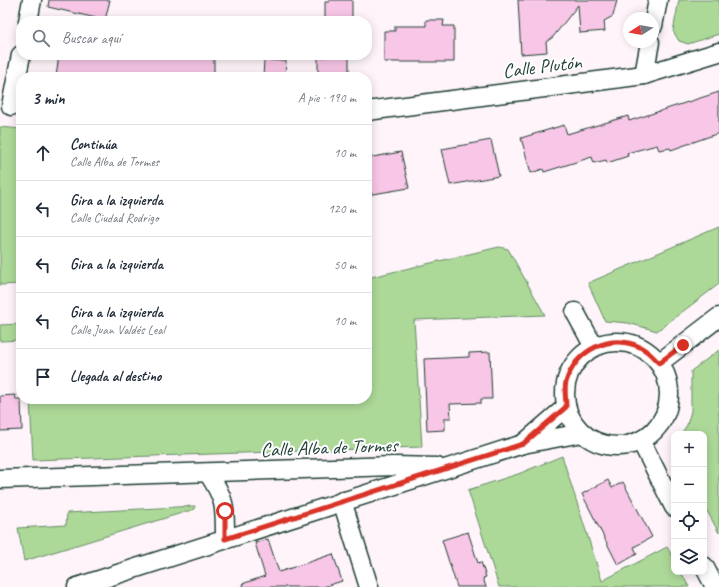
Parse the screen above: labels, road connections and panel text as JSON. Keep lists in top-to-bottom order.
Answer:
{
  "streets": {
    "street": ["Calle Plutón", "Calle Alba de Tormes"]
  },
  "north": "left",
  "page": {
    "search": "Buscar aquí",
    "heading": ["3 min", "A pie · 190 m"],
    "list": [
      ["Continúa", "Calle Alba de Tormes", "10 m"],
      ["Gira a la izquierda", "Calle Ciudad Rodrigo", "120 m"],
      ["Gira a la izquierda", "50 m"],
      ["Gira a la izquierda", "Calle Juan Valdés Leal", "10 m"],
      "Llegada al destino"
    ],
    "map_buttons": ["+", "−"]
  }
}
